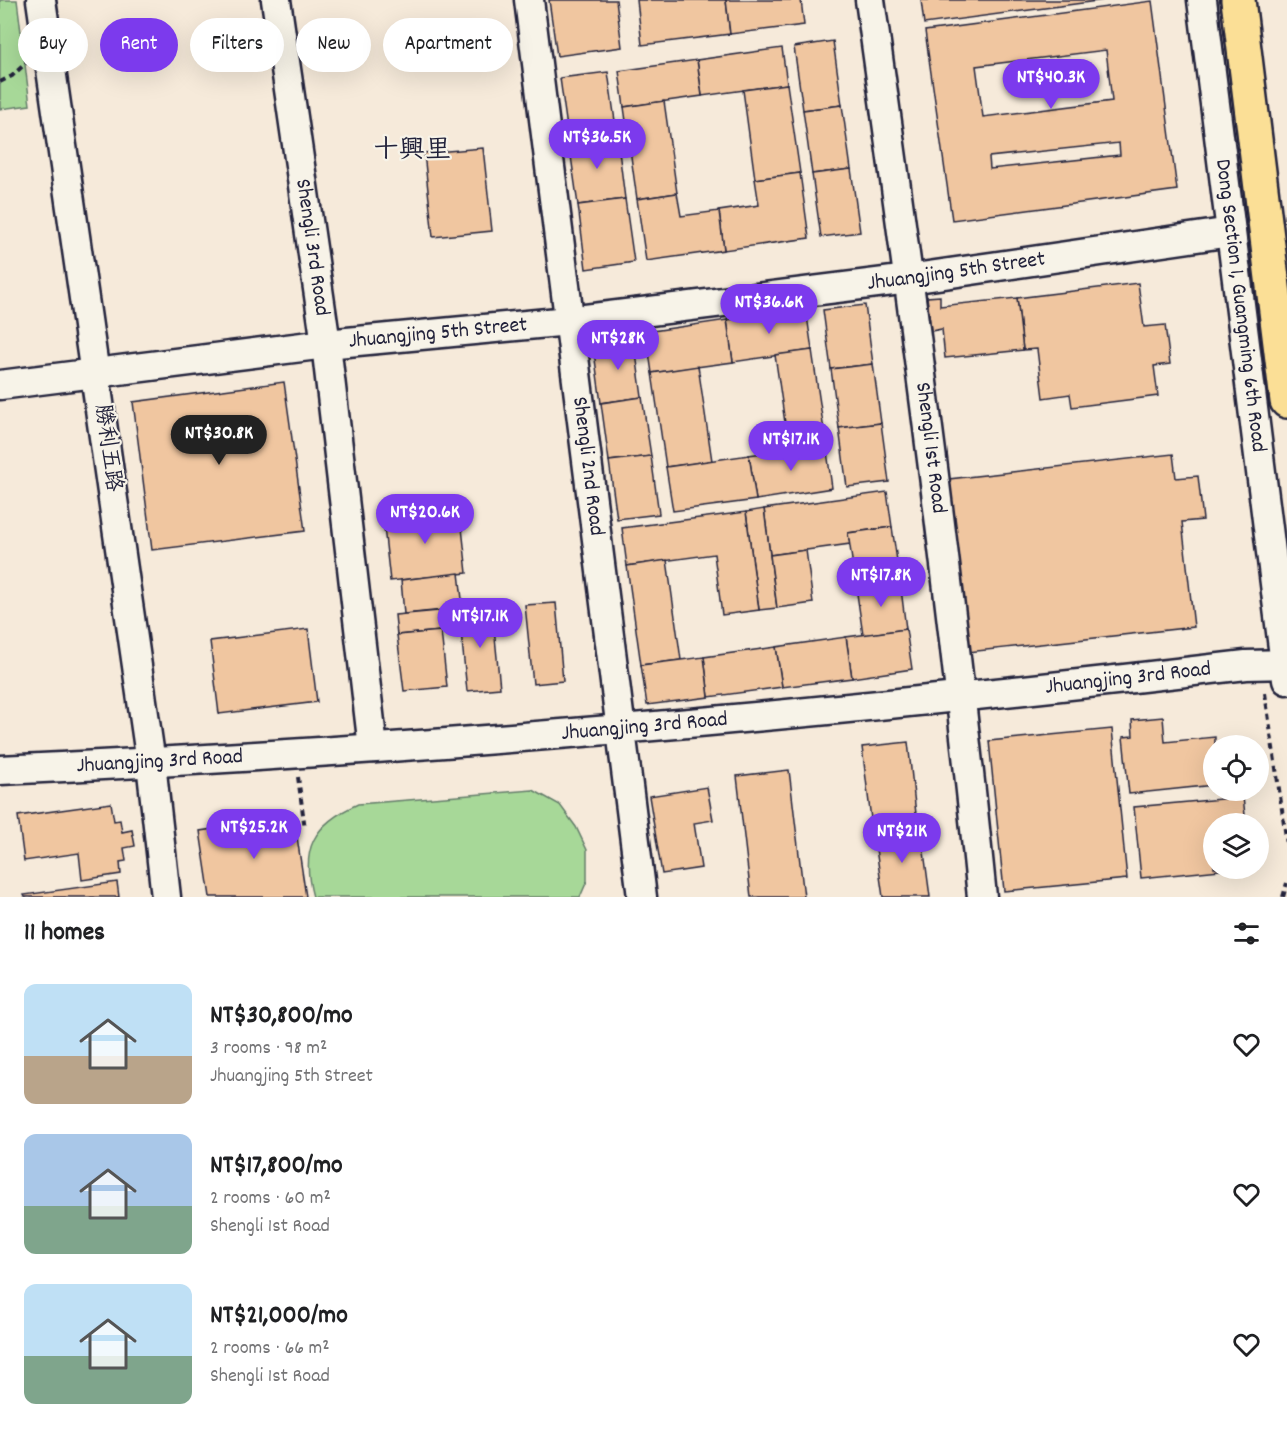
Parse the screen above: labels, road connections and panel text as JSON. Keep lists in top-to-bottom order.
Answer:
{
  "streets": {
    "main road": ["Dong Section 1, Guangming 6th Road"],
    "street": [
      "Shengli 3rd Road",
      "Jhuangjing 5th Street",
      "勝利五路",
      "Shengli 1st Road",
      "Shengli 2nd Road",
      "Jhuangjing 3rd Road"
    ]
  },
  "crossings": [
    ["Shengli 3rd Road", "Jhuangjing 5th Street"],
    ["Shengli 3rd Road", "Jhuangjing 3rd Road"],
    ["Jhuangjing 5th Street", "Dong Section 1, Guangming 6th Road"],
    ["Jhuangjing 5th Street", "勝利五路"],
    ["Jhuangjing 5th Street", "Shengli 1st Road"],
    ["Jhuangjing 5th Street", "Shengli 2nd Road"],
    ["Dong Section 1, Guangming 6th Road", "Jhuangjing 3rd Road"],
    ["勝利五路", "Jhuangjing 3rd Road"],
    ["Shengli 1st Road", "Jhuangjing 3rd Road"],
    ["Shengli 2nd Road", "Jhuangjing 3rd Road"]
  ],
  "districts": ["十興里"],
  "page": {
    "chip": [
      "Buy",
      "Rent",
      "Filters",
      "New",
      "Apartment"
    ],
    "price": [
      "NT$40.3K",
      "NT$36.5K",
      "NT$36.6K",
      "NT$28K",
      "NT$30.8K",
      "NT$17.1K",
      "NT$20.6K",
      "NT$17.8K",
      "NT$17.1K",
      "NT$25.2K",
      "NT$21K"
    ],
    "heading": "11 homes",
    "list": [
      {
        "name": "NT$30,800/mo",
        "note": "3 rooms · 98 m² · Jhuangjing 5th Street"
      },
      {
        "name": "NT$17,800/mo",
        "note": "2 rooms · 60 m² · Shengli 1st Road"
      },
      {
        "name": "NT$21,000/mo",
        "note": "2 rooms · 66 m² · Shengli 1st Road"
      }
    ]
  }
}
